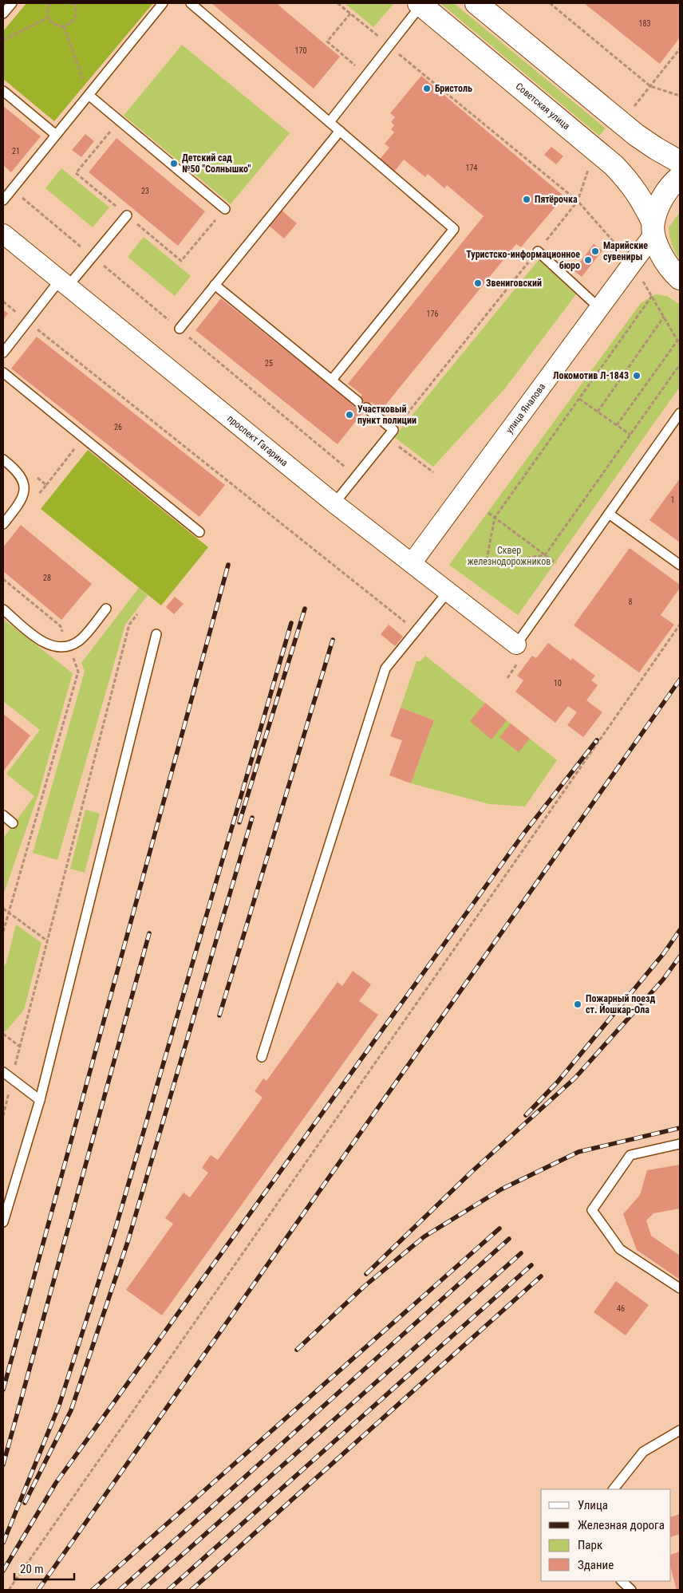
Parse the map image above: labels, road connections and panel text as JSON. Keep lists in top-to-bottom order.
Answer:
{
  "streets": {
    "main road": ["Советская улица"],
    "street": ["улица Яналова", "проспект Гагарина"]
  },
  "crossings": [
    ["Советская улица", "улица Яналова"],
    ["улица Яналова", "проспект Гагарина"]
  ],
  "parks": ["Сквер железнодорожников"],
  "places": [
    "Бристоль",
    "Детский сад №50 \"Солнышко\"",
    "Пятёрочка",
    "Марийские сувениры",
    "Туристско-информационное бюро",
    "Звениговский",
    "Локомотив Л-1843",
    "Участковый пункт полиции",
    "Пожарный поезд ст. Йошкар-Ола"
  ],
  "house_numbers": [
    "183",
    "170",
    "21",
    "174",
    "23",
    "176",
    "25",
    "26",
    "1",
    "28",
    "8",
    "10",
    "46"
  ],
  "legend": [
    "Улица",
    "Железная дорога",
    "Парк",
    "Здание"
  ],
  "scale_bar": "20 m"
}
